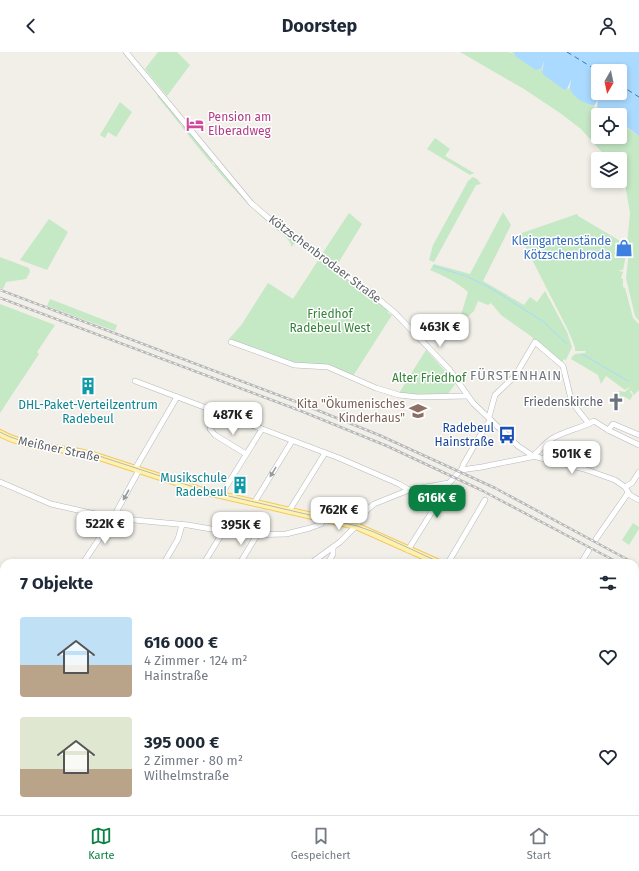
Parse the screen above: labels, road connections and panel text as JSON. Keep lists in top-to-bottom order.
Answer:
{
  "streets": {
    "main road": ["Meißner Straße"],
    "street": ["Kötzschenbrodaer Straße"]
  },
  "districts": ["FÜRSTENHAIN"],
  "parks": ["Friedhof Radebeul West", "Alter Friedhof"],
  "places": {
    "hotel": ["Pension am Elberadweg"],
    "shop": ["Kleingartenstände Kötzschenbroda"],
    "building": ["DHL-Paket-Verteilzentrum Radebeul", "Musikschule Radebeul"],
    "church": ["Friedenskirche"],
    "school or university": ["Kita \"Ökumenisches Kinderhaus\""],
    "bus stop": ["Radebeul Hainstraße"]
  },
  "north": "bottom",
  "page": {
    "header": "Doorstep",
    "price": [
      "463K €",
      "487K €",
      "501K €",
      "616K €",
      "762K €",
      "522K €",
      "395K €"
    ],
    "heading": "7 Objekte",
    "list": [
      {
        "name": "616 000 €",
        "note": "4 Zimmer · 124 m² · Hainstraße"
      },
      {
        "name": "395 000 €",
        "note": "2 Zimmer · 80 m² · Wilhelmstraße"
      }
    ],
    "tabs": ["Karte", "Gespeichert", "Start"]
  }
}
